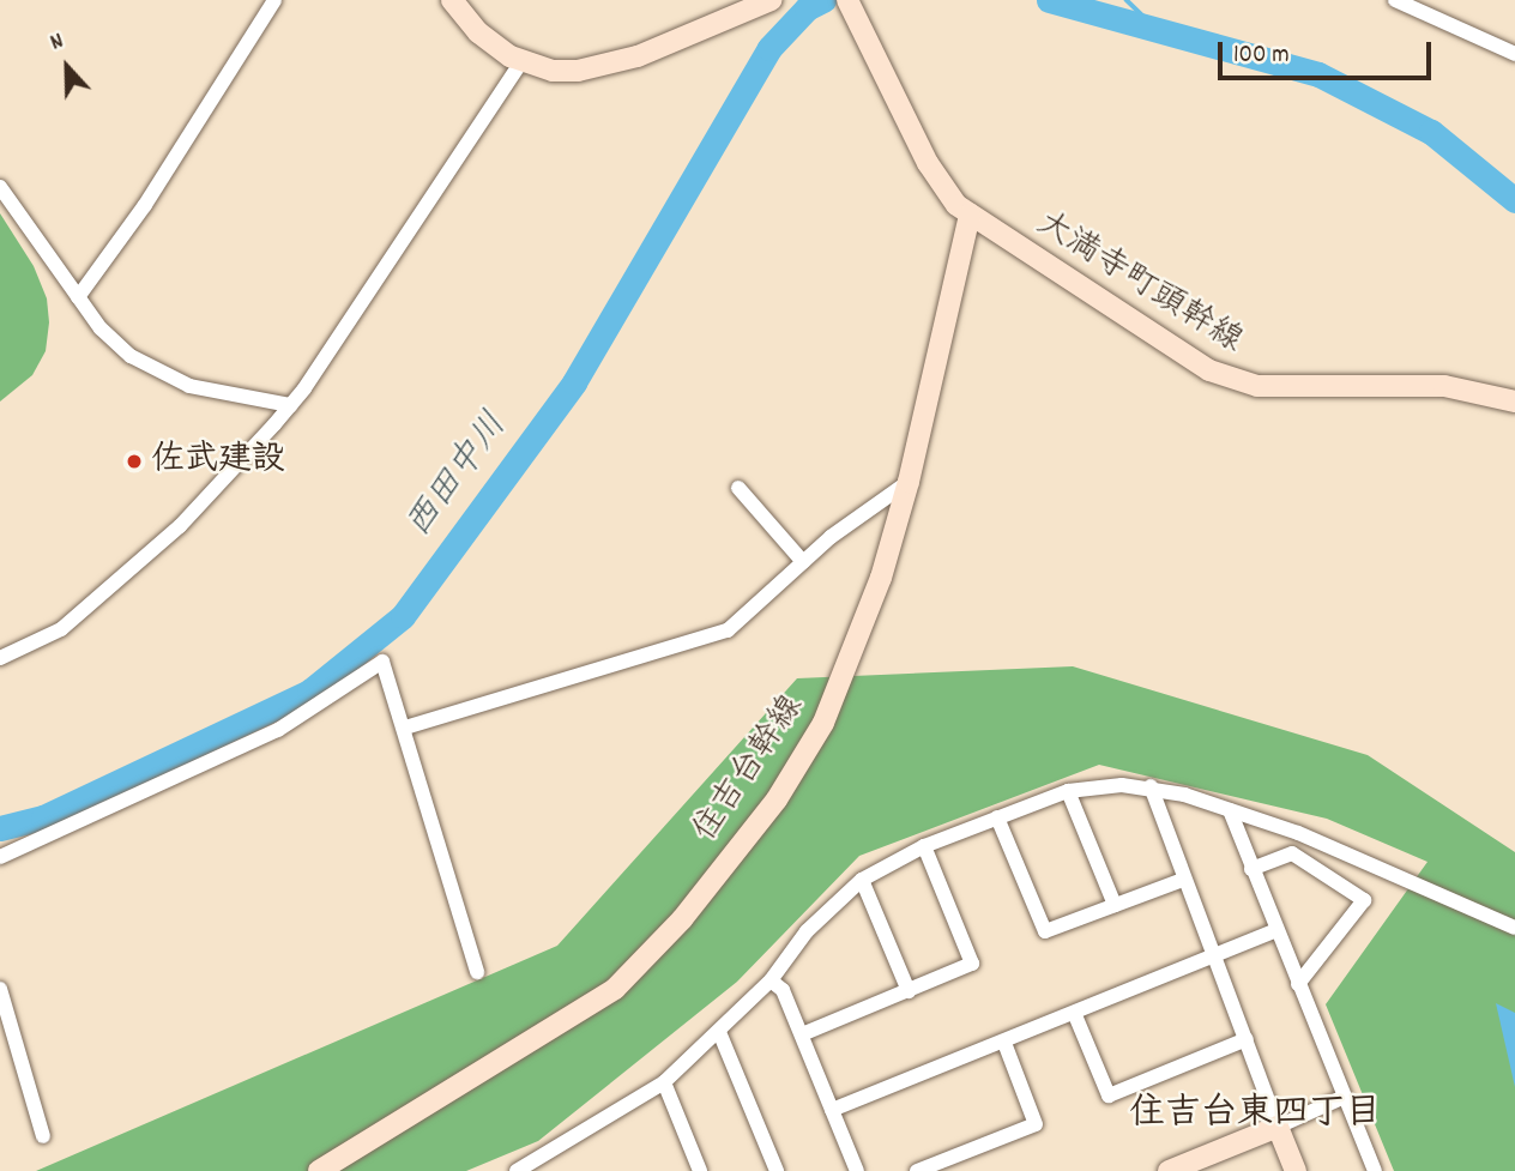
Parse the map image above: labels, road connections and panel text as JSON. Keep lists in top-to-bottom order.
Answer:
{
  "streets": {
    "street": ["大満寺町頭幹線", "住吉台幹線"]
  },
  "crossings": [
    ["大満寺町頭幹線", "住吉台幹線"]
  ],
  "districts": ["住吉台東四丁目"],
  "water": ["西田中川"],
  "places": ["佐武建設"],
  "scale_bar": "100 m",
  "north": "top"
}
